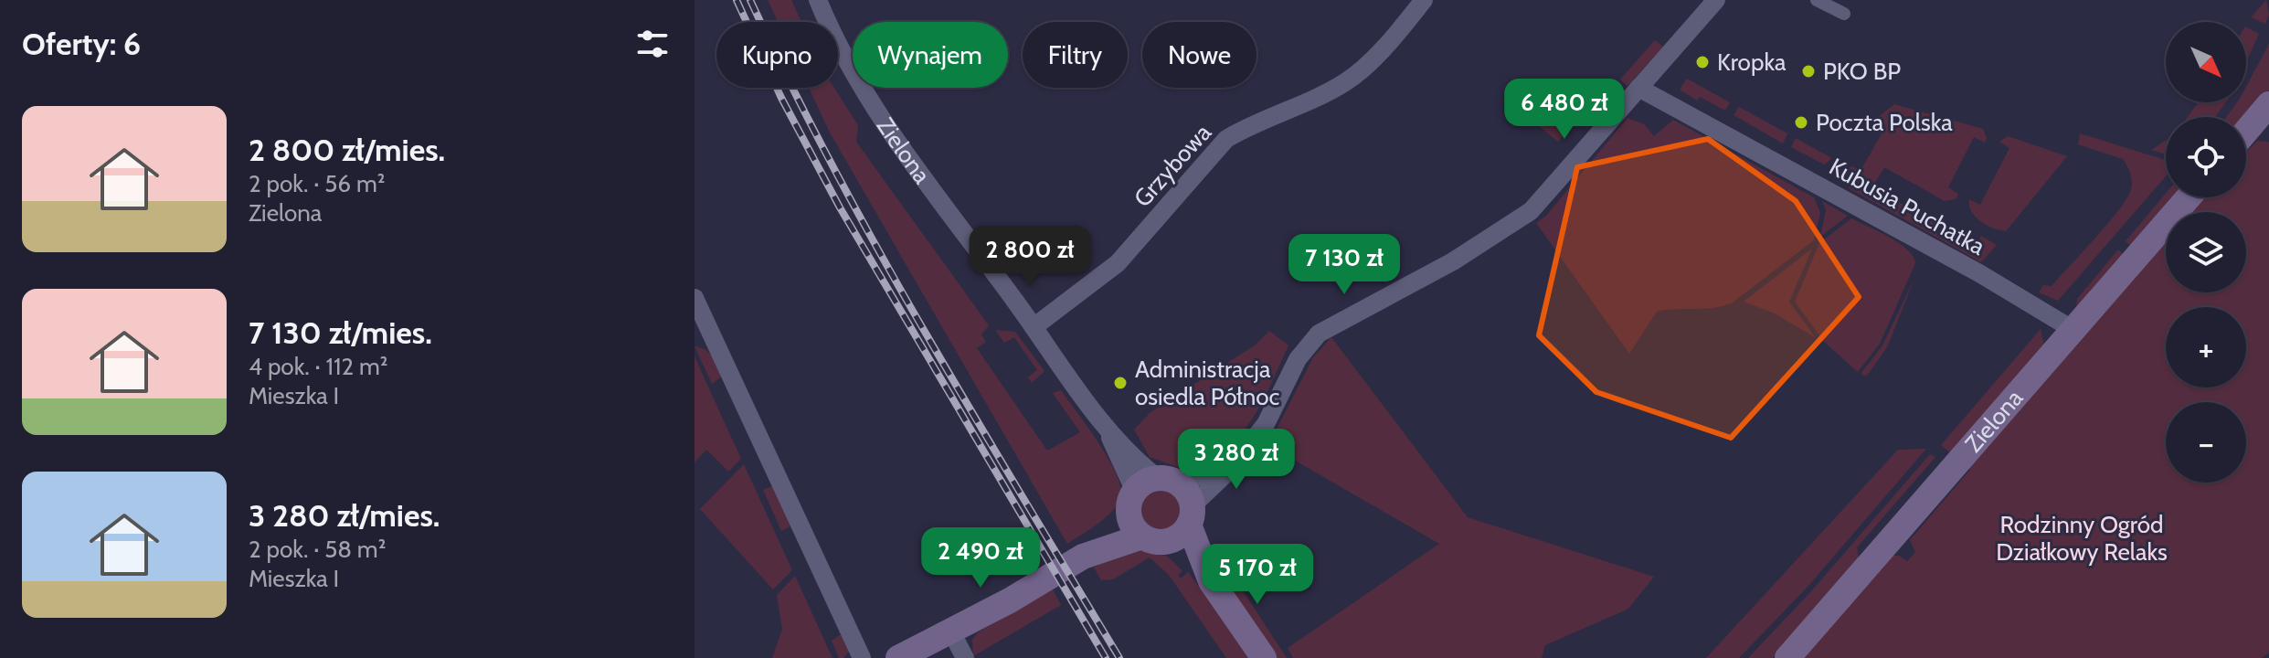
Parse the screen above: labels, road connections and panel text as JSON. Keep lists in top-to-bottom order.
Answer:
{
  "streets": {
    "main road": ["Zielona"],
    "street": ["Grzybowa", "Kubusia Puchatka"]
  },
  "crossings": [
    ["Zielona", "Grzybowa"],
    ["Zielona", "Kubusia Puchatka"]
  ],
  "parks": ["Rodzinny Ogród Działkowy Relaks"],
  "places": [
    "Kropka",
    "PKO BP",
    "Poczta Polska",
    "Administracja osiedla Północ"
  ],
  "north": "bottom right",
  "page": {
    "heading": "Oferty: 6",
    "map_buttons": ["+", "−"],
    "chip": [
      "Kupno",
      "Wynajem",
      "Filtry",
      "Nowe"
    ],
    "price": [
      "6 480 zł",
      "2 800 zł",
      "7 130 zł",
      "3 280 zł",
      "2 490 zł",
      "5 170 zł"
    ],
    "list": [
      {
        "name": "2 800 zł/mies.",
        "note": "2 pok. · 56 m² · Zielona"
      },
      {
        "name": "7 130 zł/mies.",
        "note": "4 pok. · 112 m² · Mieszka I"
      },
      {
        "name": "3 280 zł/mies.",
        "note": "2 pok. · 58 m² · Mieszka I"
      }
    ]
  }
}
